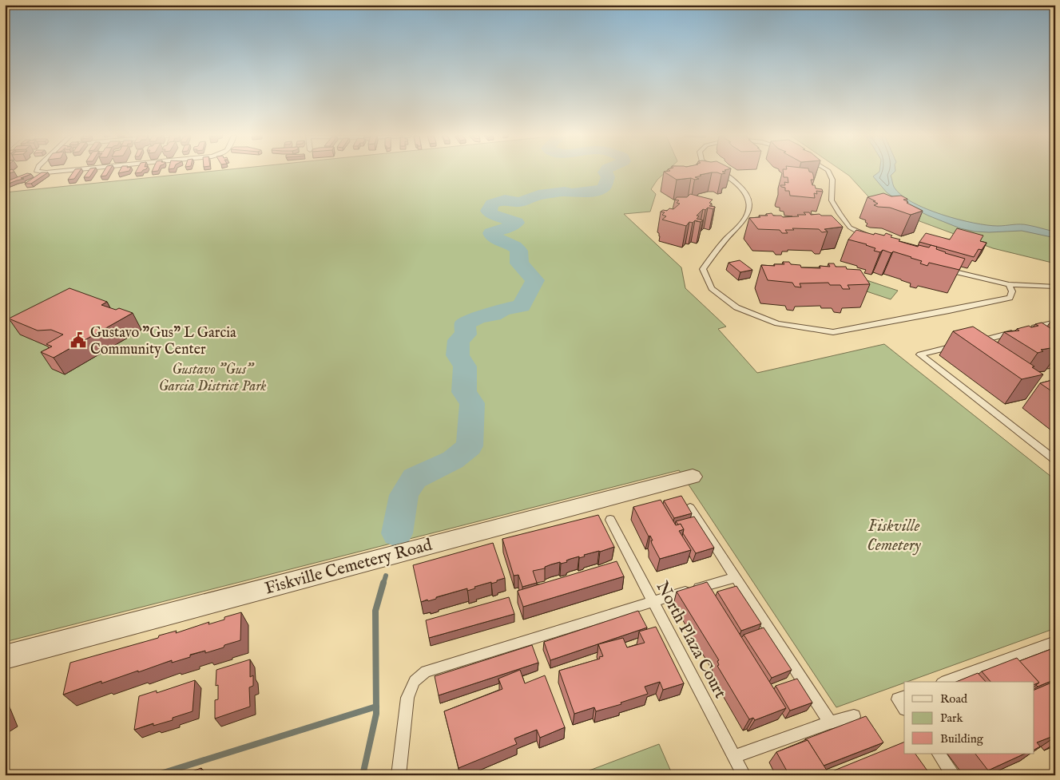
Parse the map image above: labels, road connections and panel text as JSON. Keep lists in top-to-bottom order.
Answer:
{
  "streets": {
    "street": ["Fiskville Cemetery Road"],
    "lane": ["North Plaza Court"]
  },
  "parks": ["Gustavo \"Gus\" Garcia District Park", "Fiskville Cemetery"],
  "places": {
    "public building": ["Gustavo \"Gus\" L Garcia Community Center"]
  },
  "legend": ["Road", "Park", "Building"]
}
